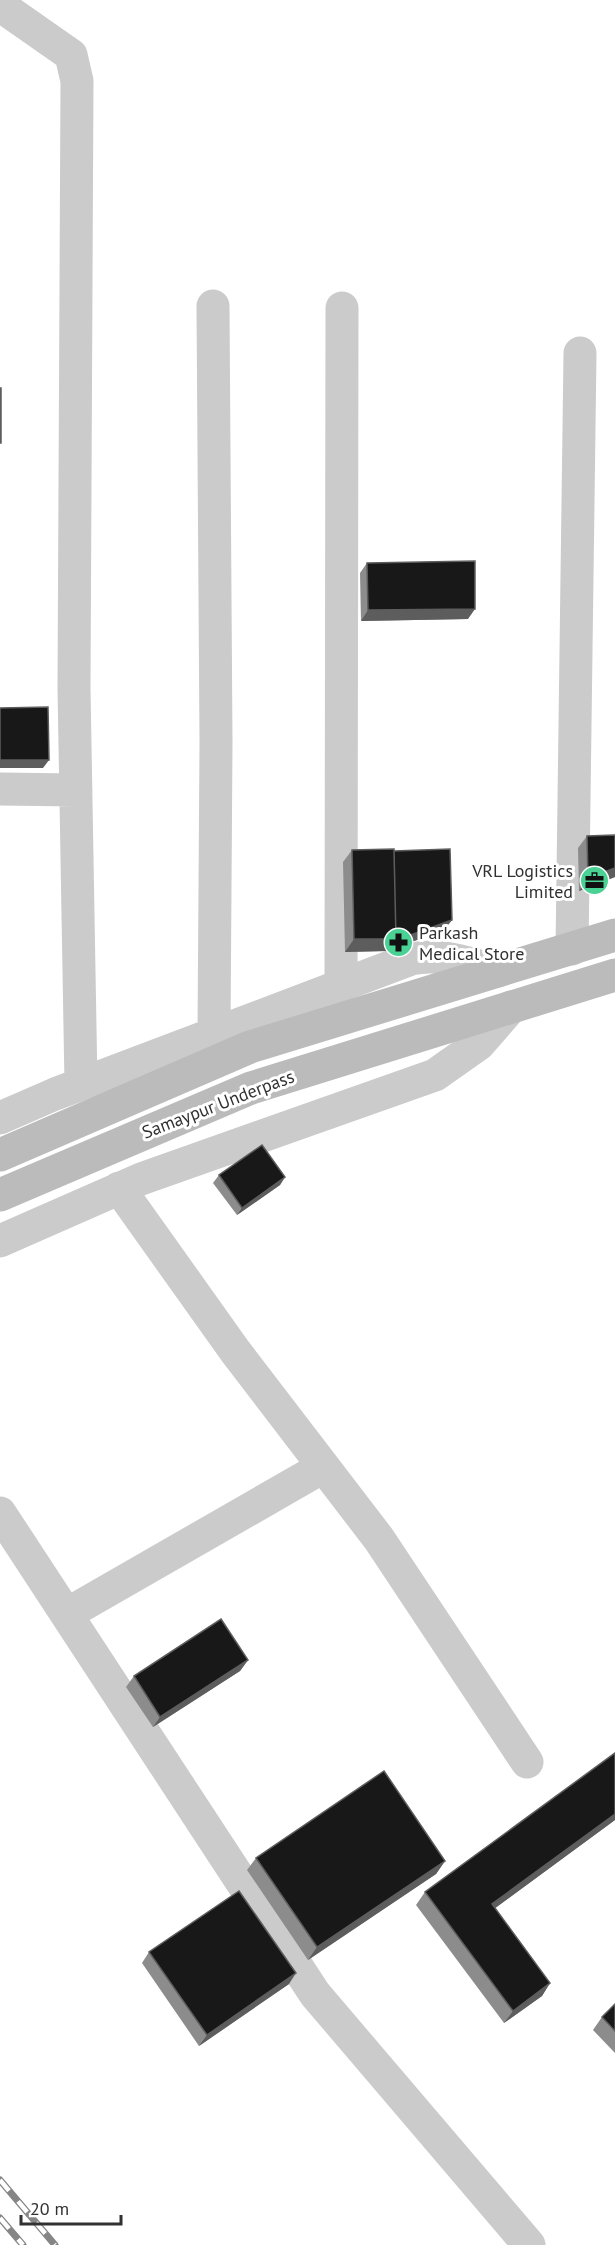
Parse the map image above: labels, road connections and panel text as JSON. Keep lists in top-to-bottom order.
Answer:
{
  "streets": {
    "main road": ["Samaypur Underpass"]
  },
  "places": {
    "office": ["VRL Logistics Limited"],
    "pharmacy": ["Parkash Medical Store"]
  },
  "scale_bar": "20 m"
}
